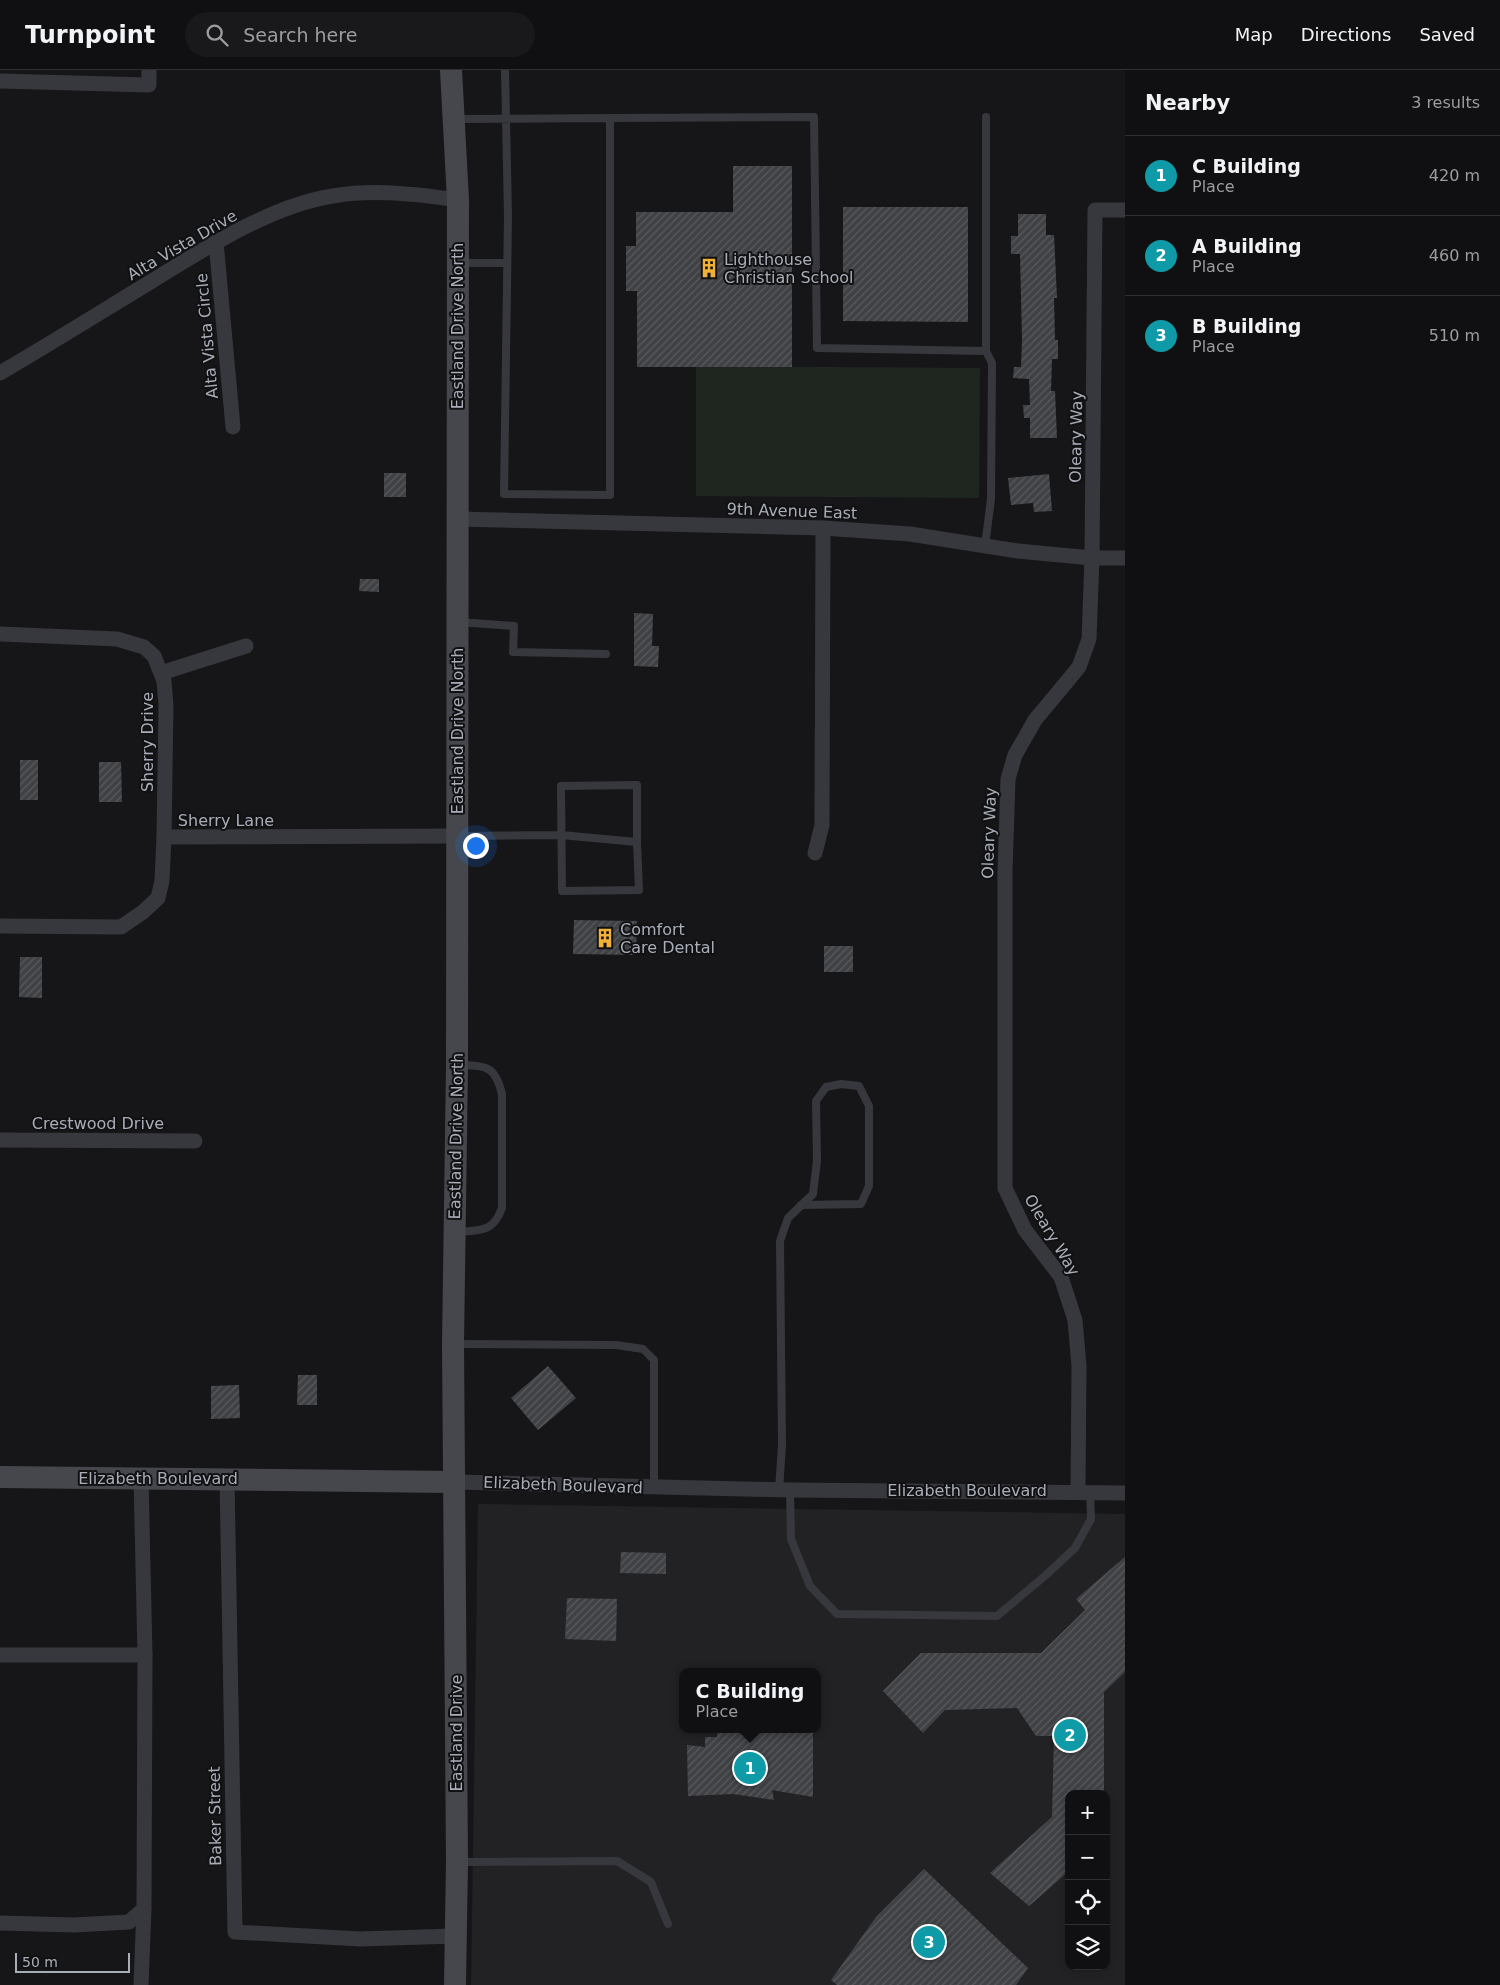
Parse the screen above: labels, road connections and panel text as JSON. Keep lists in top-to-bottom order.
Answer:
{
  "streets": {
    "main road": ["Eastland Drive North", "Elizabeth Boulevard", "Eastland Drive"],
    "street": [
      "Alta Vista Drive",
      "Alta Vista Circle",
      "Oleary Way",
      "9th Avenue East",
      "Sherry Drive",
      "Sherry Lane",
      "Crestwood Drive",
      "Baker Street"
    ]
  },
  "crossings": [
    ["Alta Vista Drive", "Eastland Drive North"],
    ["Alta Vista Drive", "Alta Vista Circle"],
    ["Eastland Drive North", "9th Avenue East"],
    ["Eastland Drive North", "Sherry Lane"],
    ["Eastland Drive North", "Elizabeth Boulevard"],
    ["Eastland Drive North", "Eastland Drive"],
    ["Oleary Way", "9th Avenue East"],
    ["Oleary Way", "Elizabeth Boulevard"],
    ["Sherry Drive", "Sherry Lane"],
    ["Elizabeth Boulevard", "Eastland Drive"],
    ["Elizabeth Boulevard", "Baker Street"],
    ["Eastland Drive", "Baker Street"]
  ],
  "places": {
    "building": ["Lighthouse Christian School", "Comfort Care Dental"]
  },
  "scale_bar": "50 m",
  "page": {
    "header": "Turnpoint",
    "search": "Search here",
    "nav": ["Map", "Directions", "Saved"],
    "heading": ["Nearby", "3 results"],
    "list": [
      {
        "mark": "1",
        "name": "C Building",
        "note": "Place",
        "value": "420 m"
      },
      {
        "mark": "2",
        "name": "A Building",
        "note": "Place",
        "value": "460 m"
      },
      {
        "mark": "3",
        "name": "B Building",
        "note": "Place",
        "value": "510 m"
      }
    ],
    "popup": ["C Building", "Place"],
    "pins": ["2", "1", "3"],
    "map_buttons": ["+", "−"],
    "scale": "50 m"
  }
}
